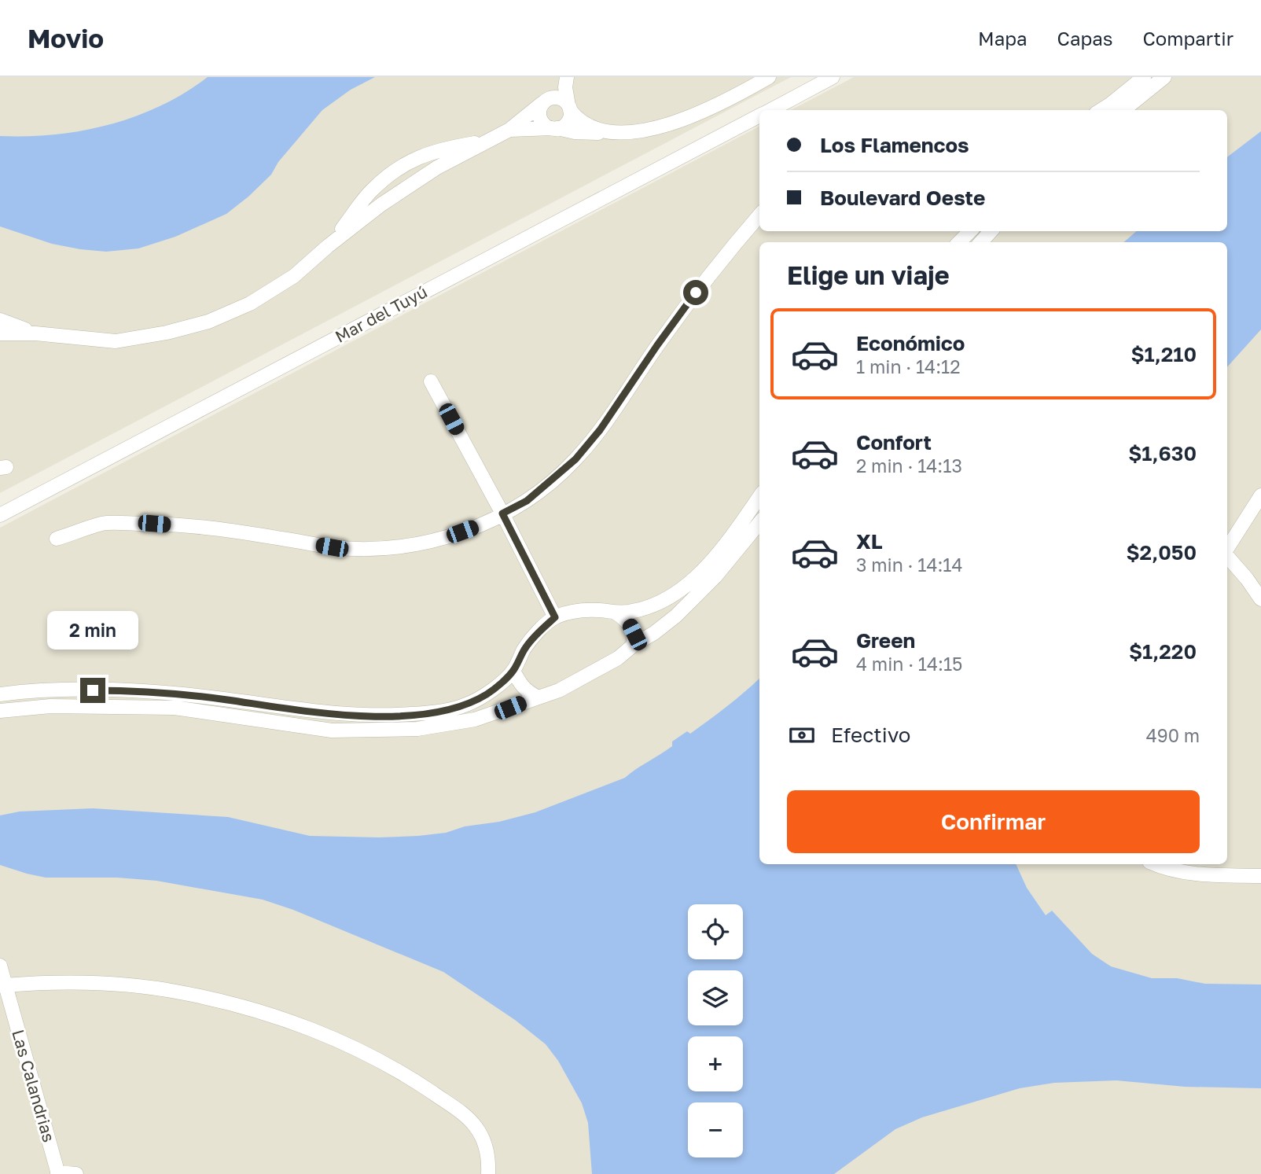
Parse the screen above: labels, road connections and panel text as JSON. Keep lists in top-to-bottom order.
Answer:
{
  "streets": {
    "street": ["Mar del Tuyú", "Las Calandrias"]
  },
  "page": {
    "header": "Movio",
    "nav": ["Mapa", "Capas", "Compartir"],
    "banner": ["Los Flamencos", "Boulevard Oeste"],
    "heading": "Elige un viaje",
    "list": [
      {
        "name": "Económico",
        "note": "1 min · 14:12",
        "value": "$1,210"
      },
      {
        "name": "Confort",
        "note": "2 min · 14:13",
        "value": "$1,630"
      },
      {
        "name": "XL",
        "note": "3 min · 14:14",
        "value": "$2,050"
      },
      {
        "name": "Green",
        "note": "4 min · 14:15",
        "value": "$1,220"
      }
    ],
    "bubble": "2 min",
    "pay": ["Efectivo", "490 m"],
    "buttons": "Confirmar",
    "map_buttons": ["+", "−"]
  }
}
